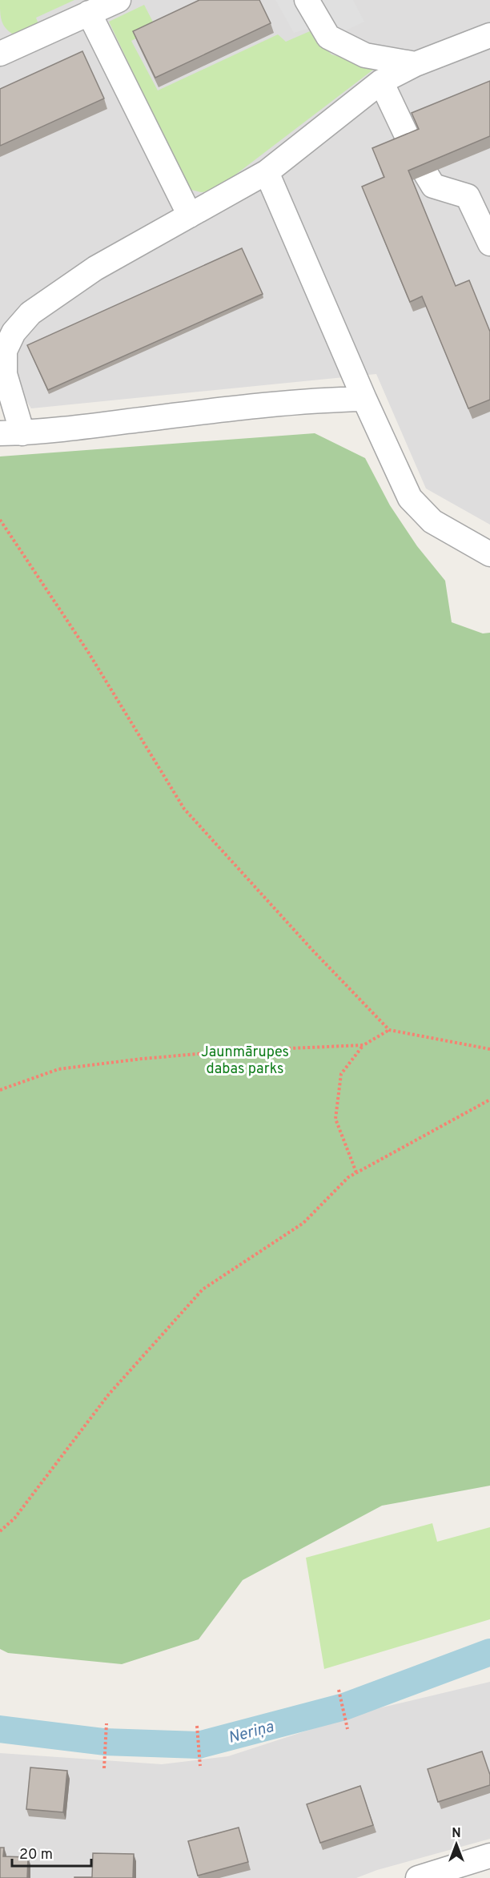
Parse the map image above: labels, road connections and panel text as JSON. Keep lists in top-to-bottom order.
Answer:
{
  "water": ["Neriņa"],
  "parks": ["Jaunmārupes dabas parks"],
  "scale_bar": "20 m",
  "north": "top"
}
